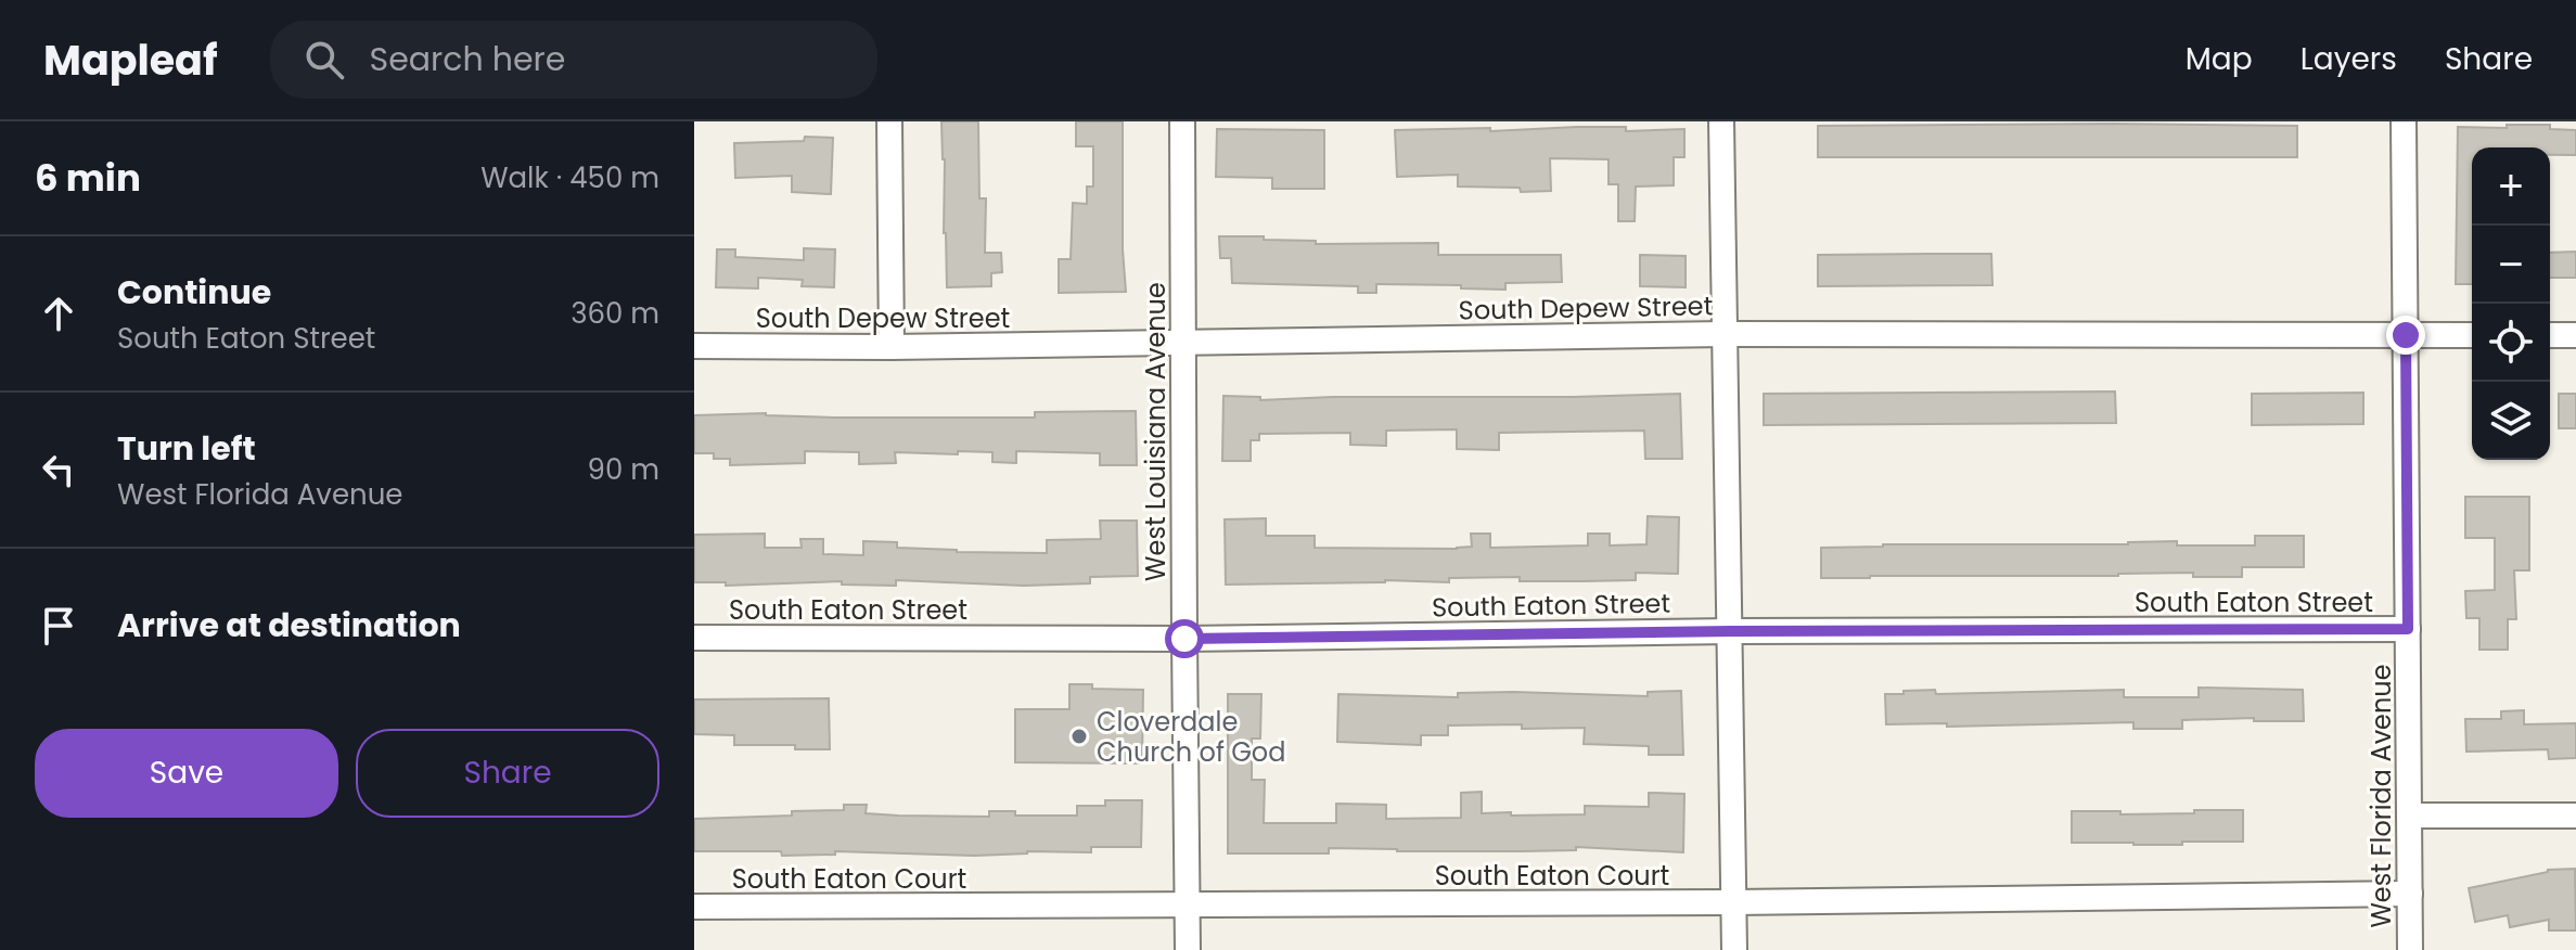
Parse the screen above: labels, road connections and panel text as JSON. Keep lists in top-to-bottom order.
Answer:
{
  "streets": {
    "street": [
      "South Depew Street",
      "West Louisiana Avenue",
      "South Eaton Street",
      "West Florida Avenue",
      "South Eaton Court"
    ]
  },
  "crossings": [
    ["South Depew Street", "West Louisiana Avenue"],
    ["South Depew Street", "West Florida Avenue"],
    ["West Louisiana Avenue", "South Eaton Street"],
    ["West Louisiana Avenue", "South Eaton Court"],
    ["South Eaton Street", "West Florida Avenue"],
    ["West Florida Avenue", "South Eaton Court"]
  ],
  "places": ["Cloverdale Church of God"],
  "page": {
    "header": "Mapleaf",
    "search": "Search here",
    "nav": ["Map", "Layers", "Share"],
    "heading": ["6 min", "Walk · 450 m"],
    "map_buttons": ["+", "−"],
    "list": [
      ["Continue", "South Eaton Street", "360 m"],
      ["Turn left", "West Florida Avenue", "90 m"],
      "Arrive at destination"
    ],
    "buttons": ["Save", "Share"]
  }
}
